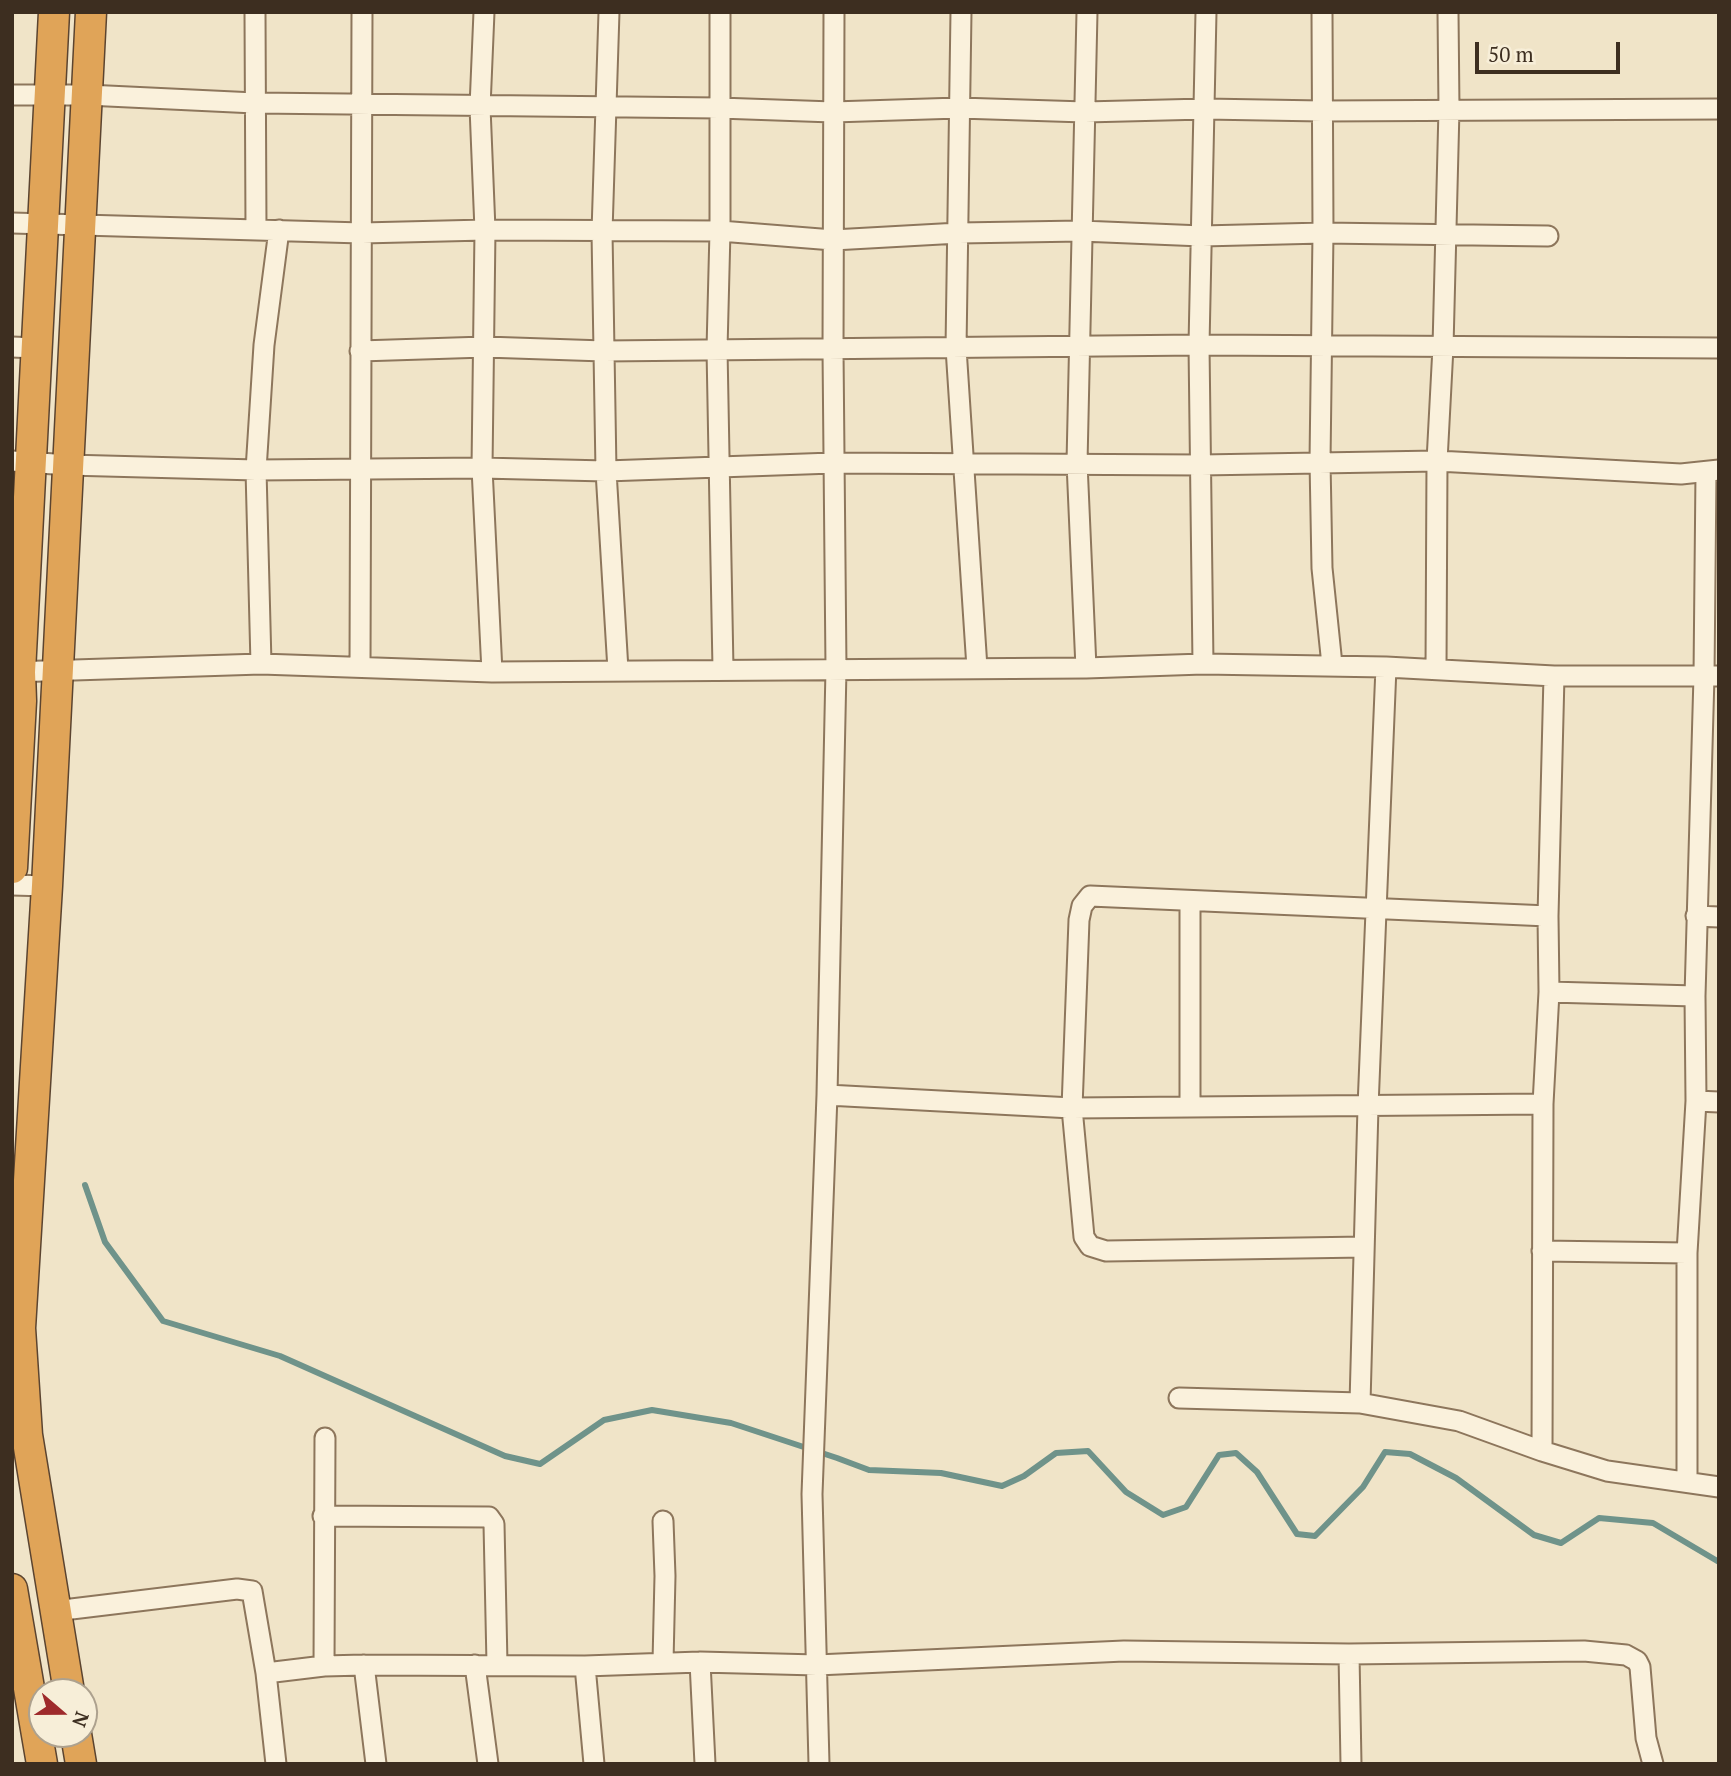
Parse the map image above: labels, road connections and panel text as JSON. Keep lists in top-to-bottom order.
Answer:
{
  "scale_bar": "50 m",
  "north": "right"
}
